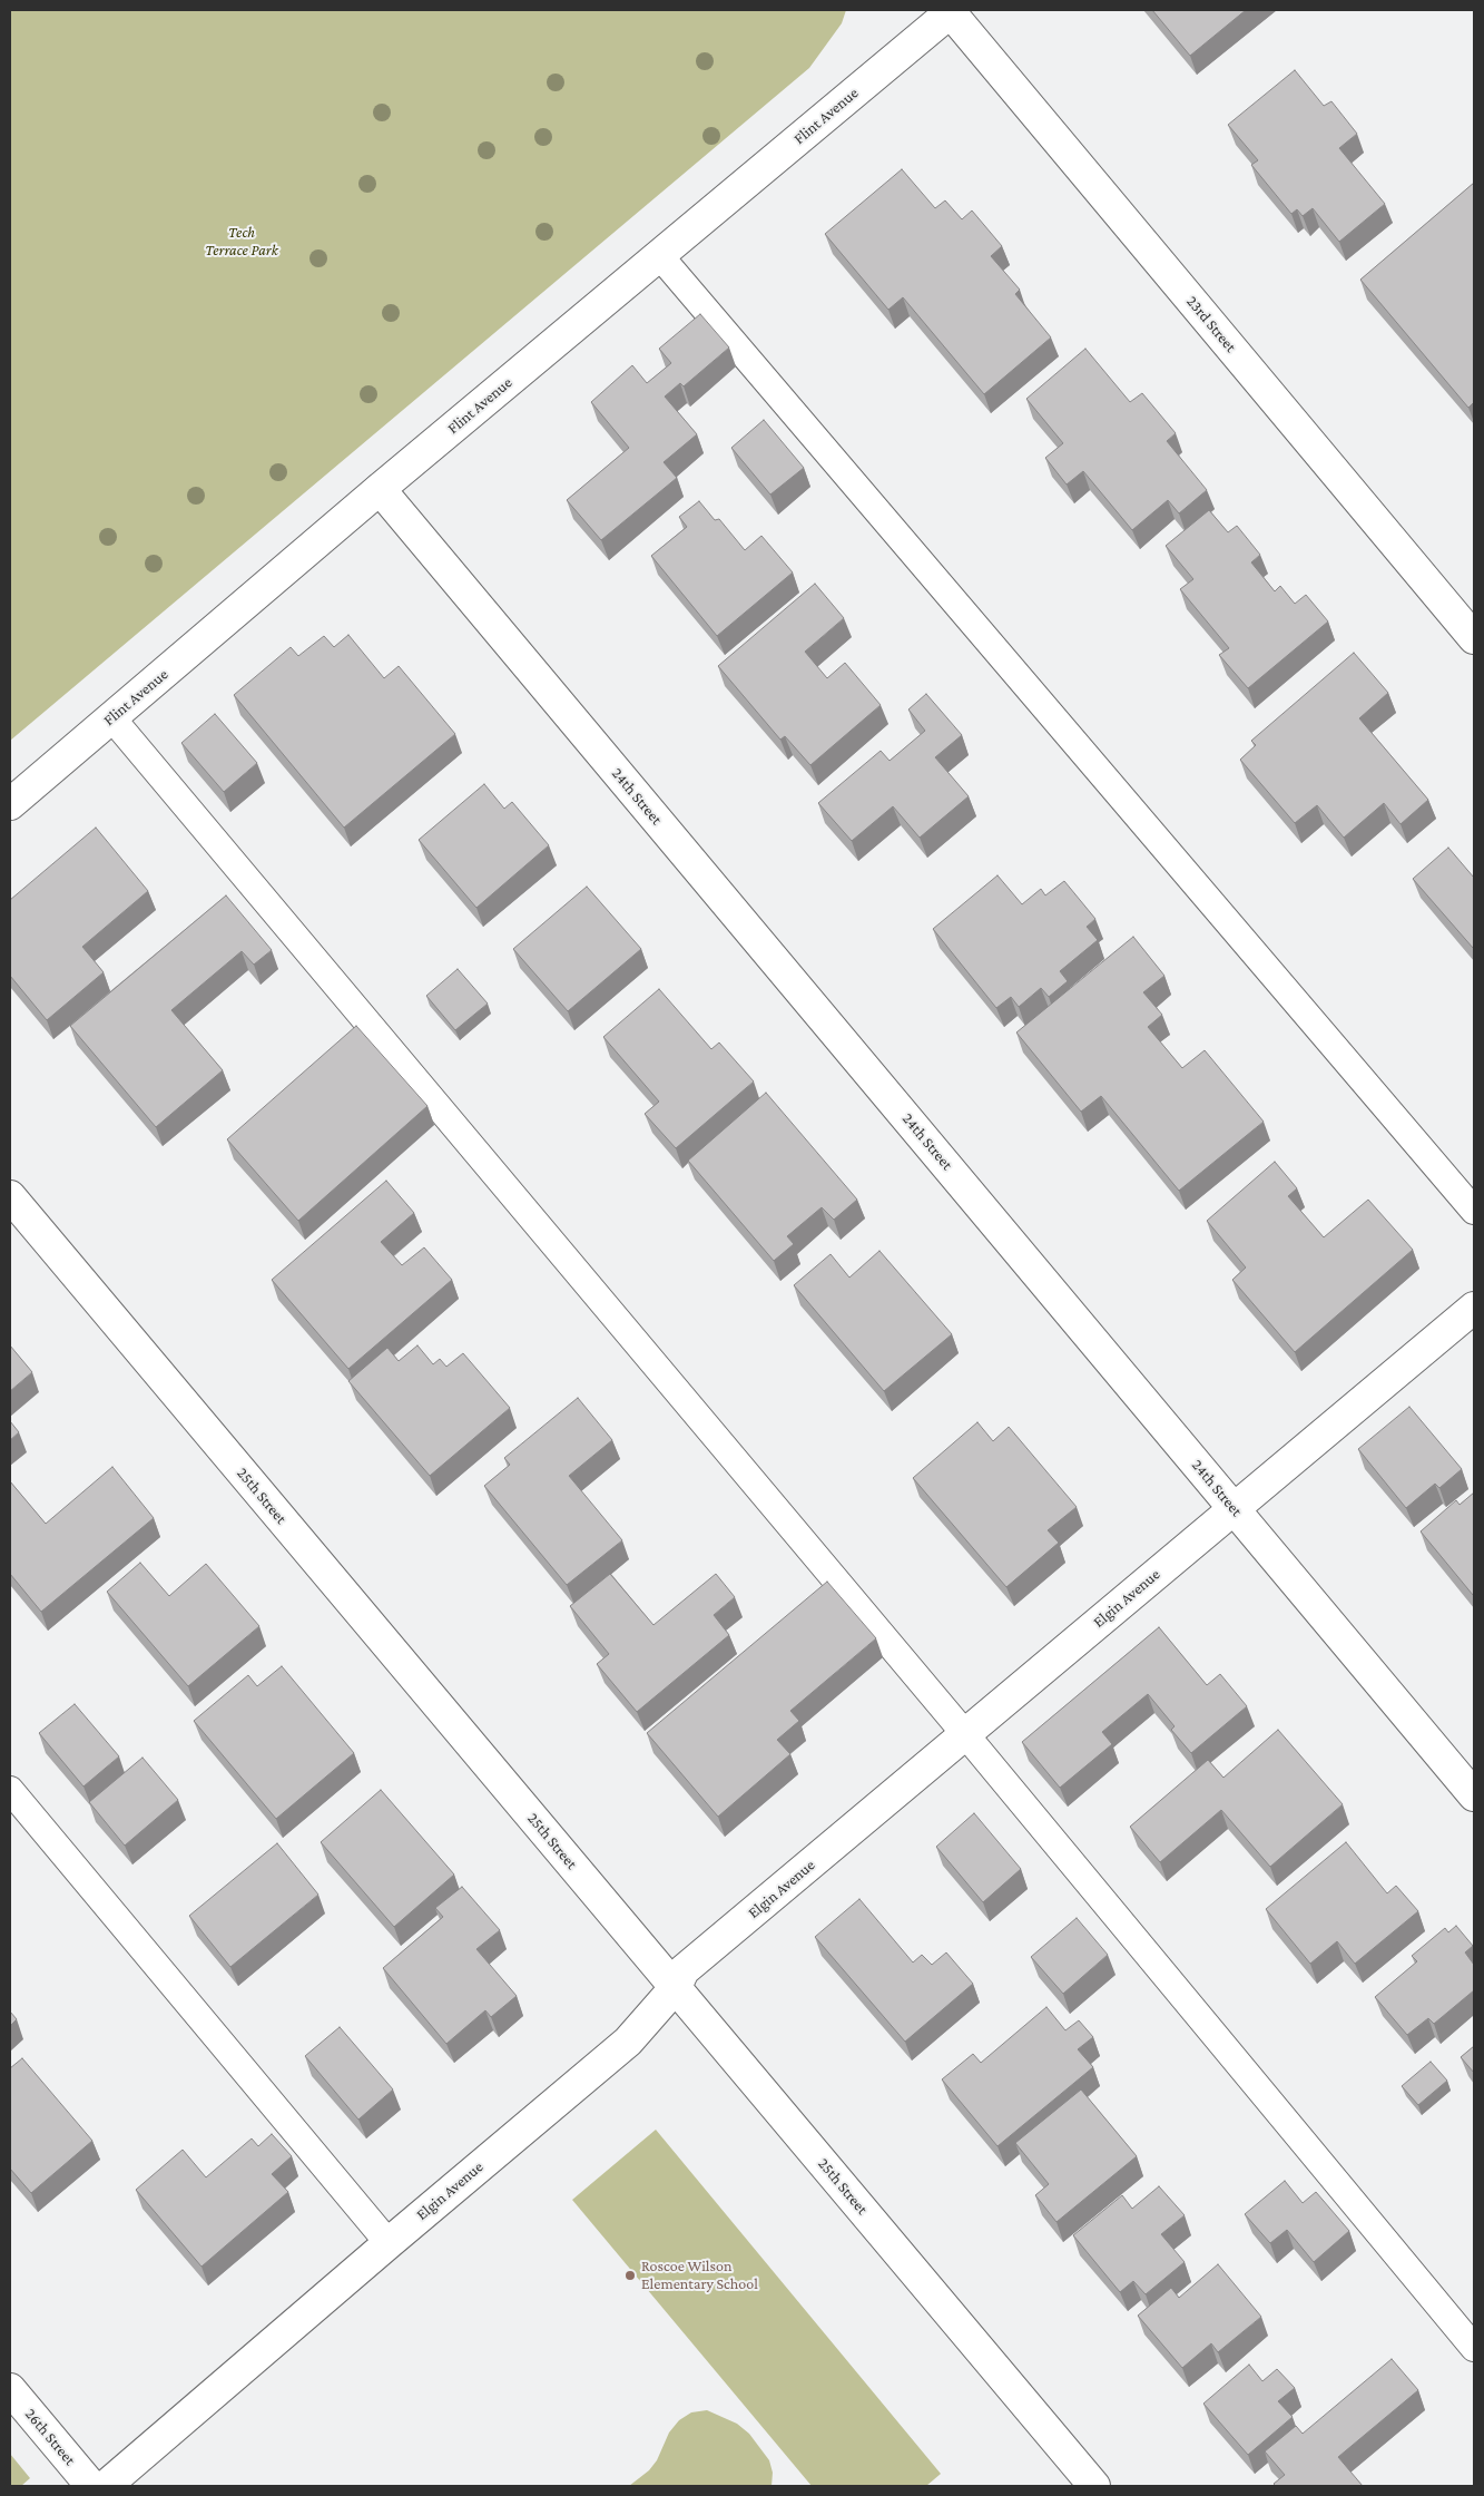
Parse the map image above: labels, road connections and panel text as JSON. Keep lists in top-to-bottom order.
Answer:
{
  "streets": {
    "street": [
      "Flint Avenue",
      "23rd Street",
      "24th Street",
      "25th Street",
      "Elgin Avenue",
      "26th Street"
    ]
  },
  "crossings": [
    ["Flint Avenue", "23rd Street"],
    ["Flint Avenue", "24th Street"],
    ["24th Street", "Elgin Avenue"],
    ["25th Street", "Elgin Avenue"]
  ],
  "parks": ["Tech Terrace Park"],
  "places": ["Roscoe Wilson Elementary School"]
}
